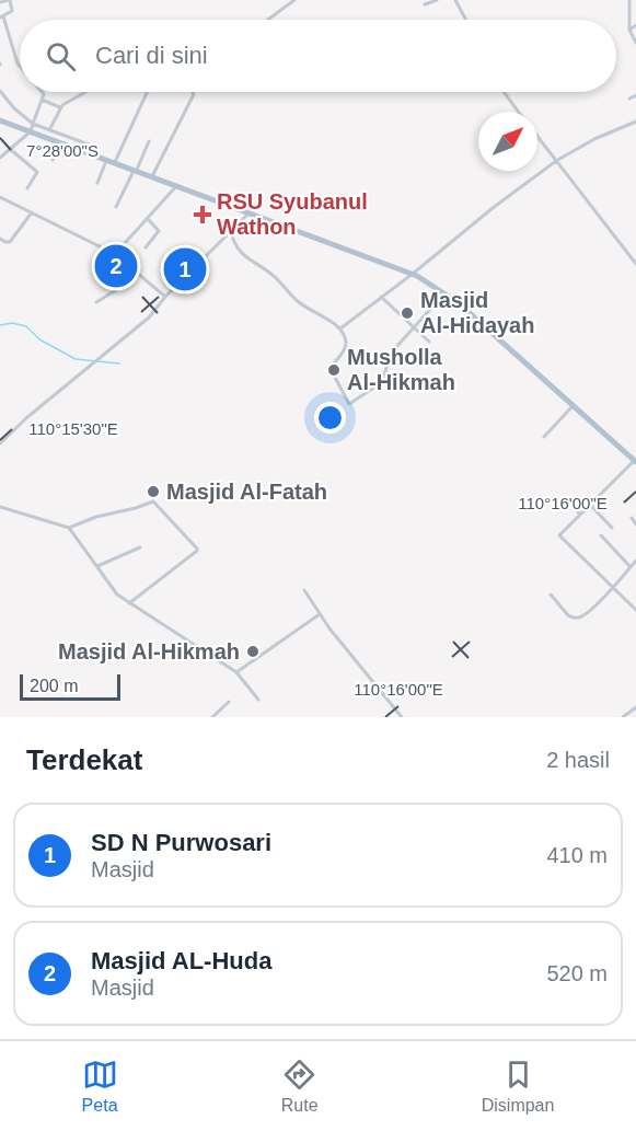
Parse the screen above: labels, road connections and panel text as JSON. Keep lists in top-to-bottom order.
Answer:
{
  "places": {
    "health": ["RSU Syubanul Wathon"],
    "other": [
      "Masjid Al-Hidayah",
      "Musholla Al-Hikmah",
      "Masjid Al-Fatah",
      "Masjid Al-Hikmah"
    ]
  },
  "scale_bar": "200 m",
  "north": "top right",
  "page": {
    "search": "Cari di sini",
    "pins": ["2", "1"],
    "scale": "200 m",
    "heading": ["Terdekat", "2 hasil"],
    "list": [
      {
        "mark": "1",
        "name": "SD N Purwosari",
        "note": "Masjid",
        "value": "410 m"
      },
      {
        "mark": "2",
        "name": "Masjid AL-Huda",
        "note": "Masjid",
        "value": "520 m"
      }
    ],
    "nav": ["Peta", "Rute", "Disimpan"]
  },
  "coordinates": ["7°28'00\"S", "110°15'30\"E", "110°16'00\"E"]
}
